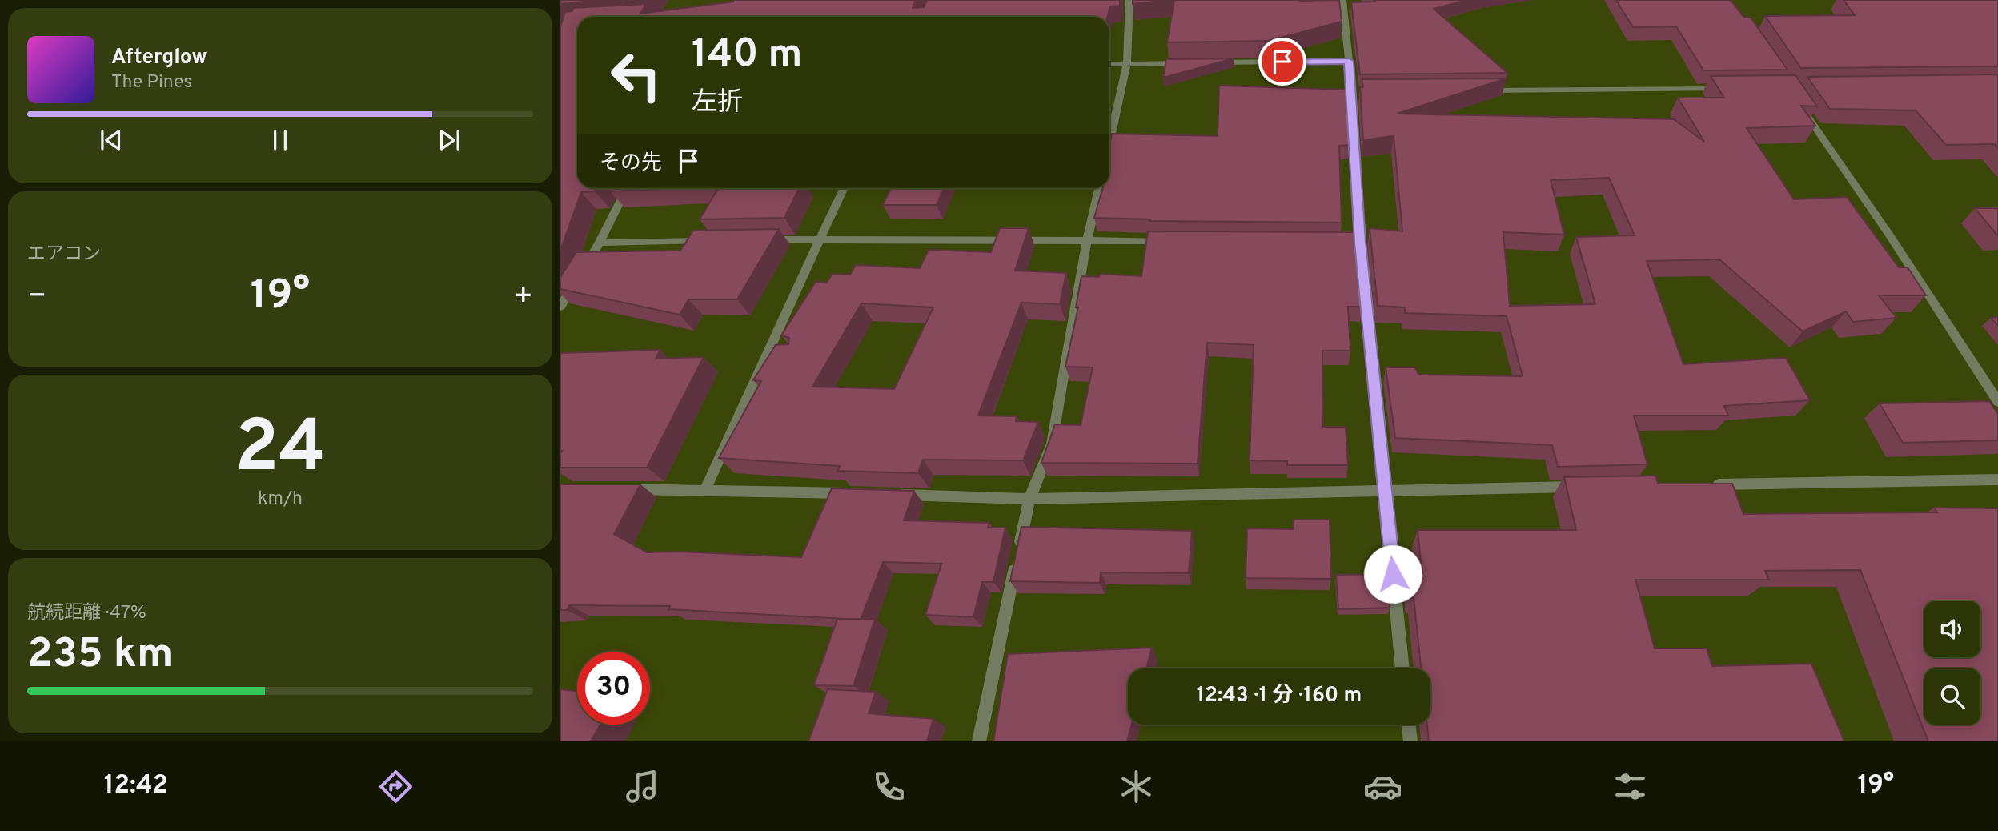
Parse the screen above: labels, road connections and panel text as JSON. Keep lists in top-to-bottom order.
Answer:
{
  "page": {
    "turn": ["140 m", "左折"],
    "song": ["Afterglow", "The Pines"],
    "then": "その先",
    "tile": [
      "エアコン",
      ["24", "km/h"],
      ["航続距離 · 47%", "235 km"]
    ],
    "heat": ["−", "19°", "+"],
    "limit": "30",
    "trip": "12:43 · 1 分 · 160 m",
    "tabs": ["12:42", "19°"]
  }
}
